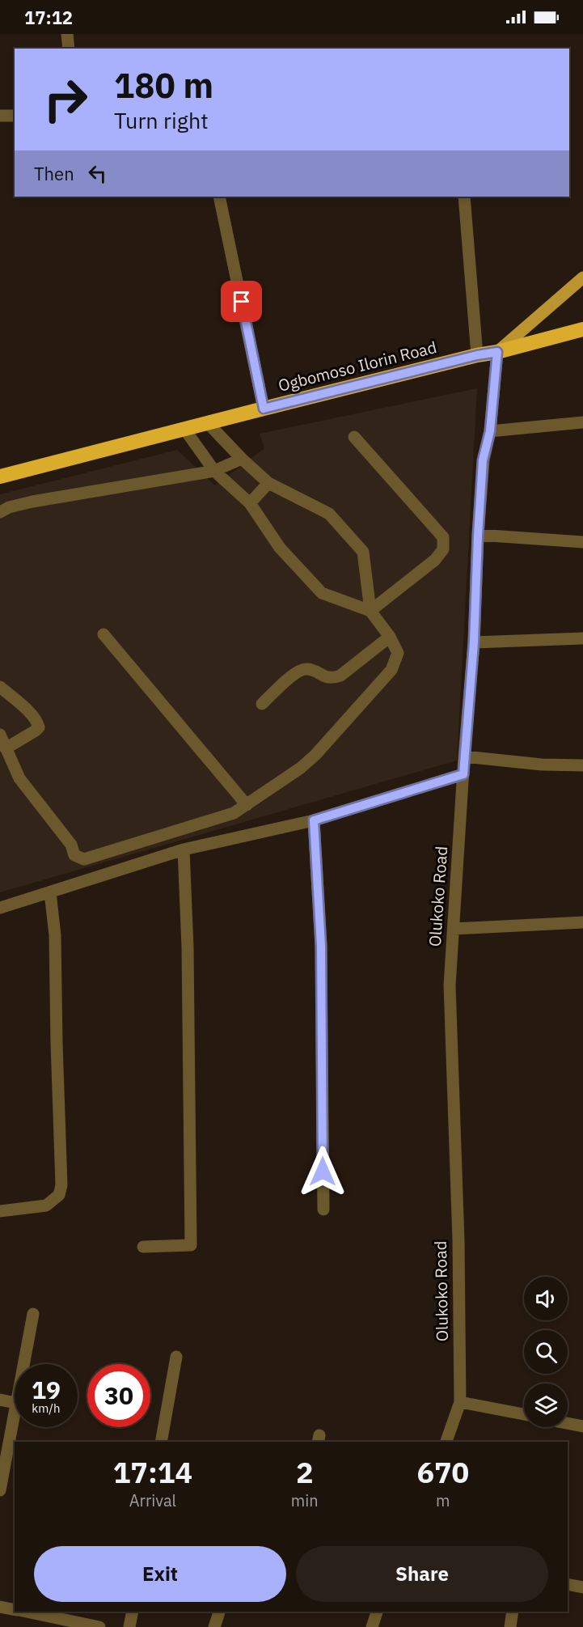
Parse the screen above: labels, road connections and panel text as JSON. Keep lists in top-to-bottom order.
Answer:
{
  "streets": {
    "highway": ["Ogbomoso Ilorin Road"],
    "street": ["Olukoko Road"]
  },
  "crossings": [
    ["Ogbomoso Ilorin Road", "Olukoko Road"]
  ],
  "page": {
    "status": "17:12",
    "turn": ["180 m", "Turn right"],
    "then": "Then",
    "speed": "19 km/h",
    "limit": "30",
    "eta": [
      "17:14",
      "Arrival",
      "2",
      "min",
      "670",
      "m"
    ],
    "buttons": ["Exit", "Share"]
  }
}
